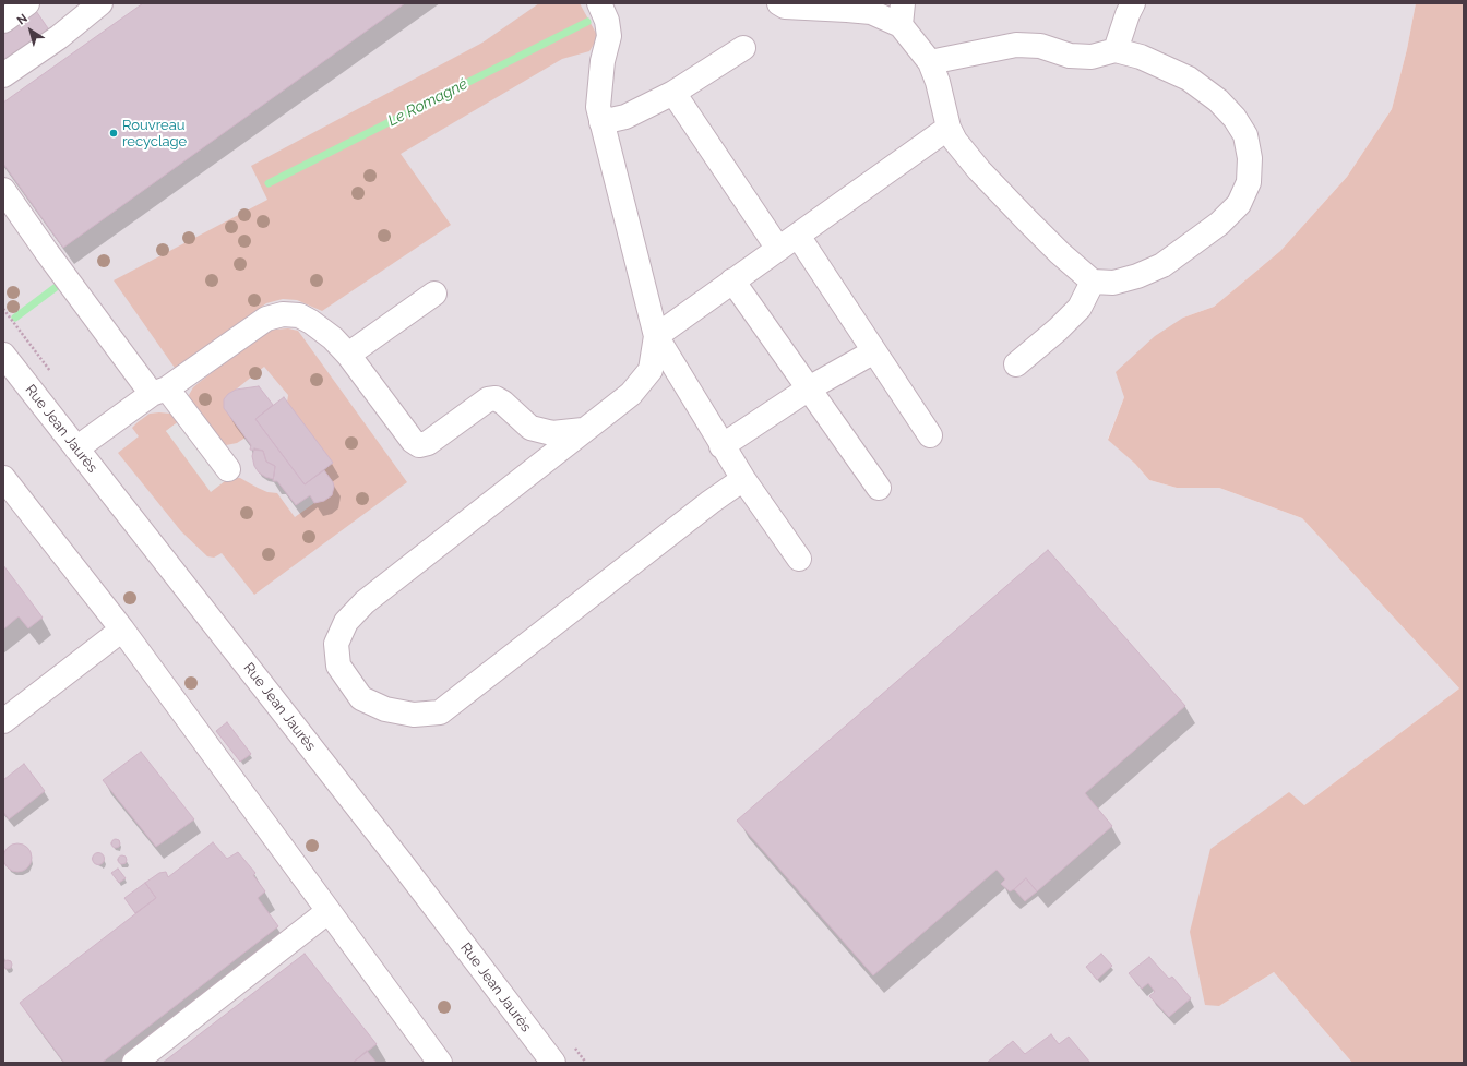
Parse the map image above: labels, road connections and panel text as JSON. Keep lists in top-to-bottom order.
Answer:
{
  "streets": {
    "street": ["Rue Jean Jaurès"]
  },
  "water": ["Le Romagné"],
  "places": ["Rouvreau recyclage"],
  "north": "top left"
}
